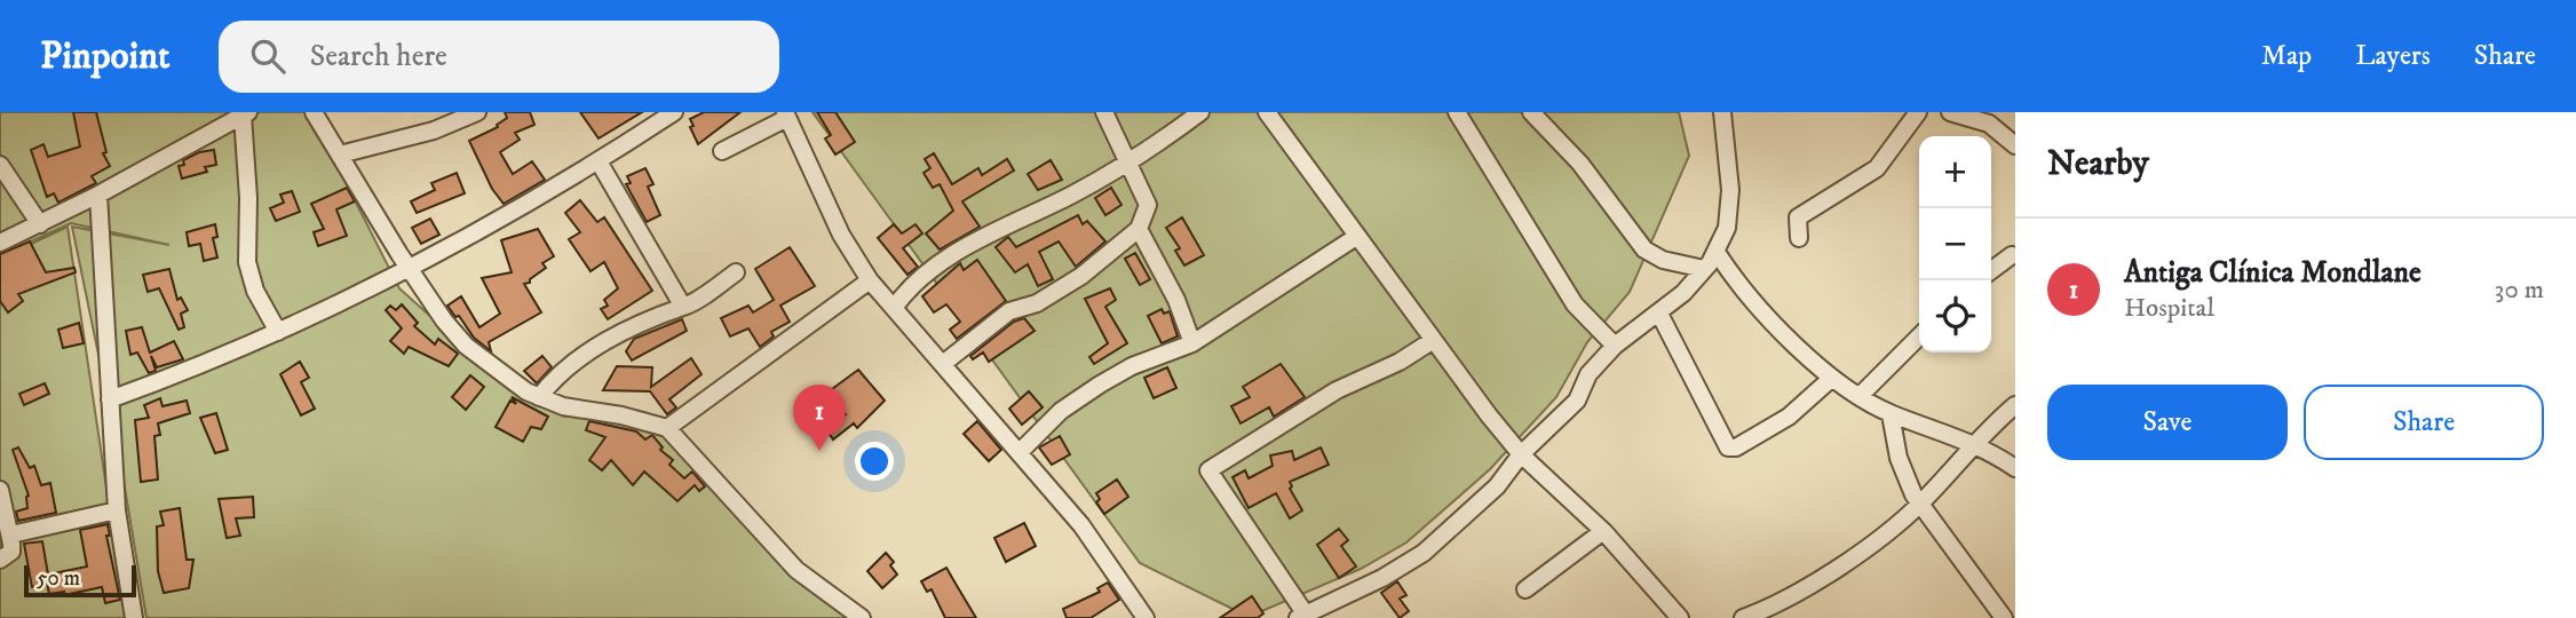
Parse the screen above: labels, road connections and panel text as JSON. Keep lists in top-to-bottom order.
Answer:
{
  "scale_bar": "50 m",
  "page": {
    "header": "Pinpoint",
    "search": "Search here",
    "nav": ["Map", "Layers", "Share"],
    "heading": "Nearby",
    "map_buttons": ["+", "−"],
    "list": [
      {
        "mark": "1",
        "name": "Antiga Clínica Mondlane",
        "note": "Hospital",
        "value": "30 m"
      }
    ],
    "buttons": ["Save", "Share"],
    "pins": "1",
    "scale": "50 m"
  }
}
